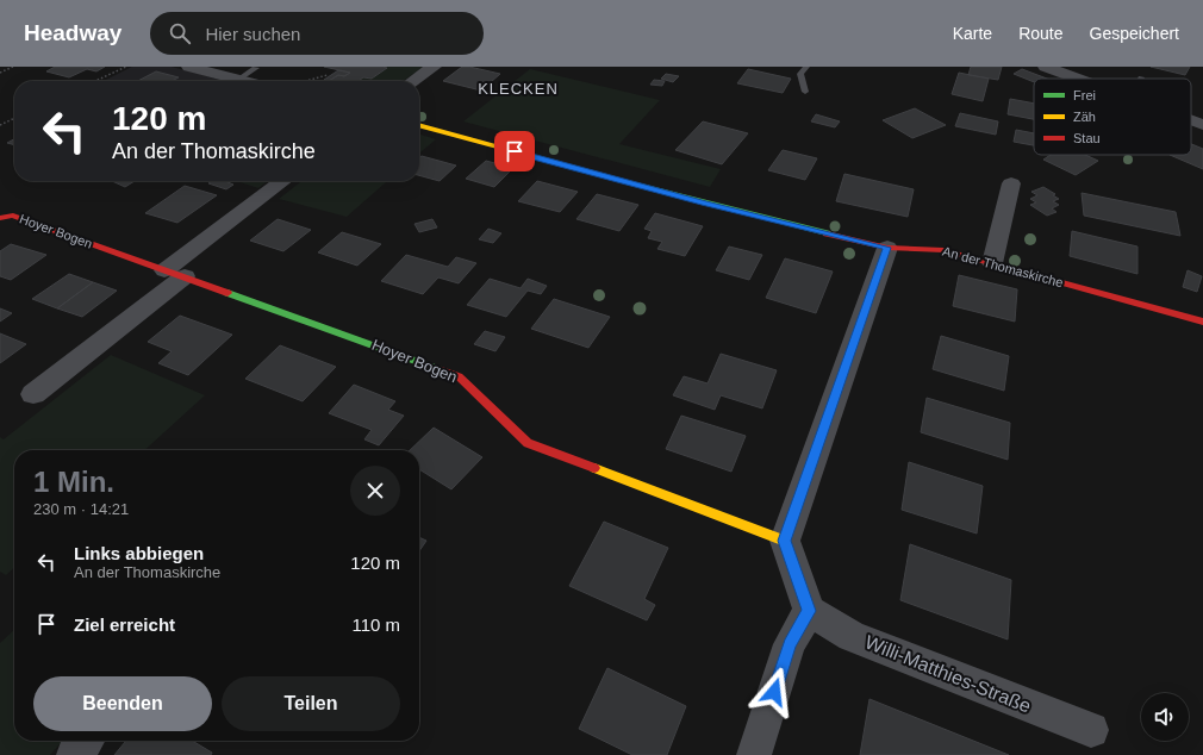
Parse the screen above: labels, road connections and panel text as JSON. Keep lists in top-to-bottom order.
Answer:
{
  "streets": {
    "street": ["Hoyer Bogen", "An der Thomaskirche", "Willi-Matthies-Straße"]
  },
  "districts": ["KLECKEN"],
  "legend": ["Frei", "Zäh", "Stau"],
  "page": {
    "header": "Headway",
    "search": "Hier suchen",
    "nav": ["Karte", "Route", "Gespeichert"],
    "turn": ["120 m", "An der Thomaskirche"],
    "heading": ["1 Min.", "230 m · 14:21"],
    "list": [
      {
        "name": "Links abbiegen",
        "note": "An der Thomaskirche",
        "value": "120 m"
      },
      {
        "name": "Ziel erreicht",
        "value": "110 m"
      }
    ],
    "buttons": ["Beenden", "Teilen"]
  }
}
